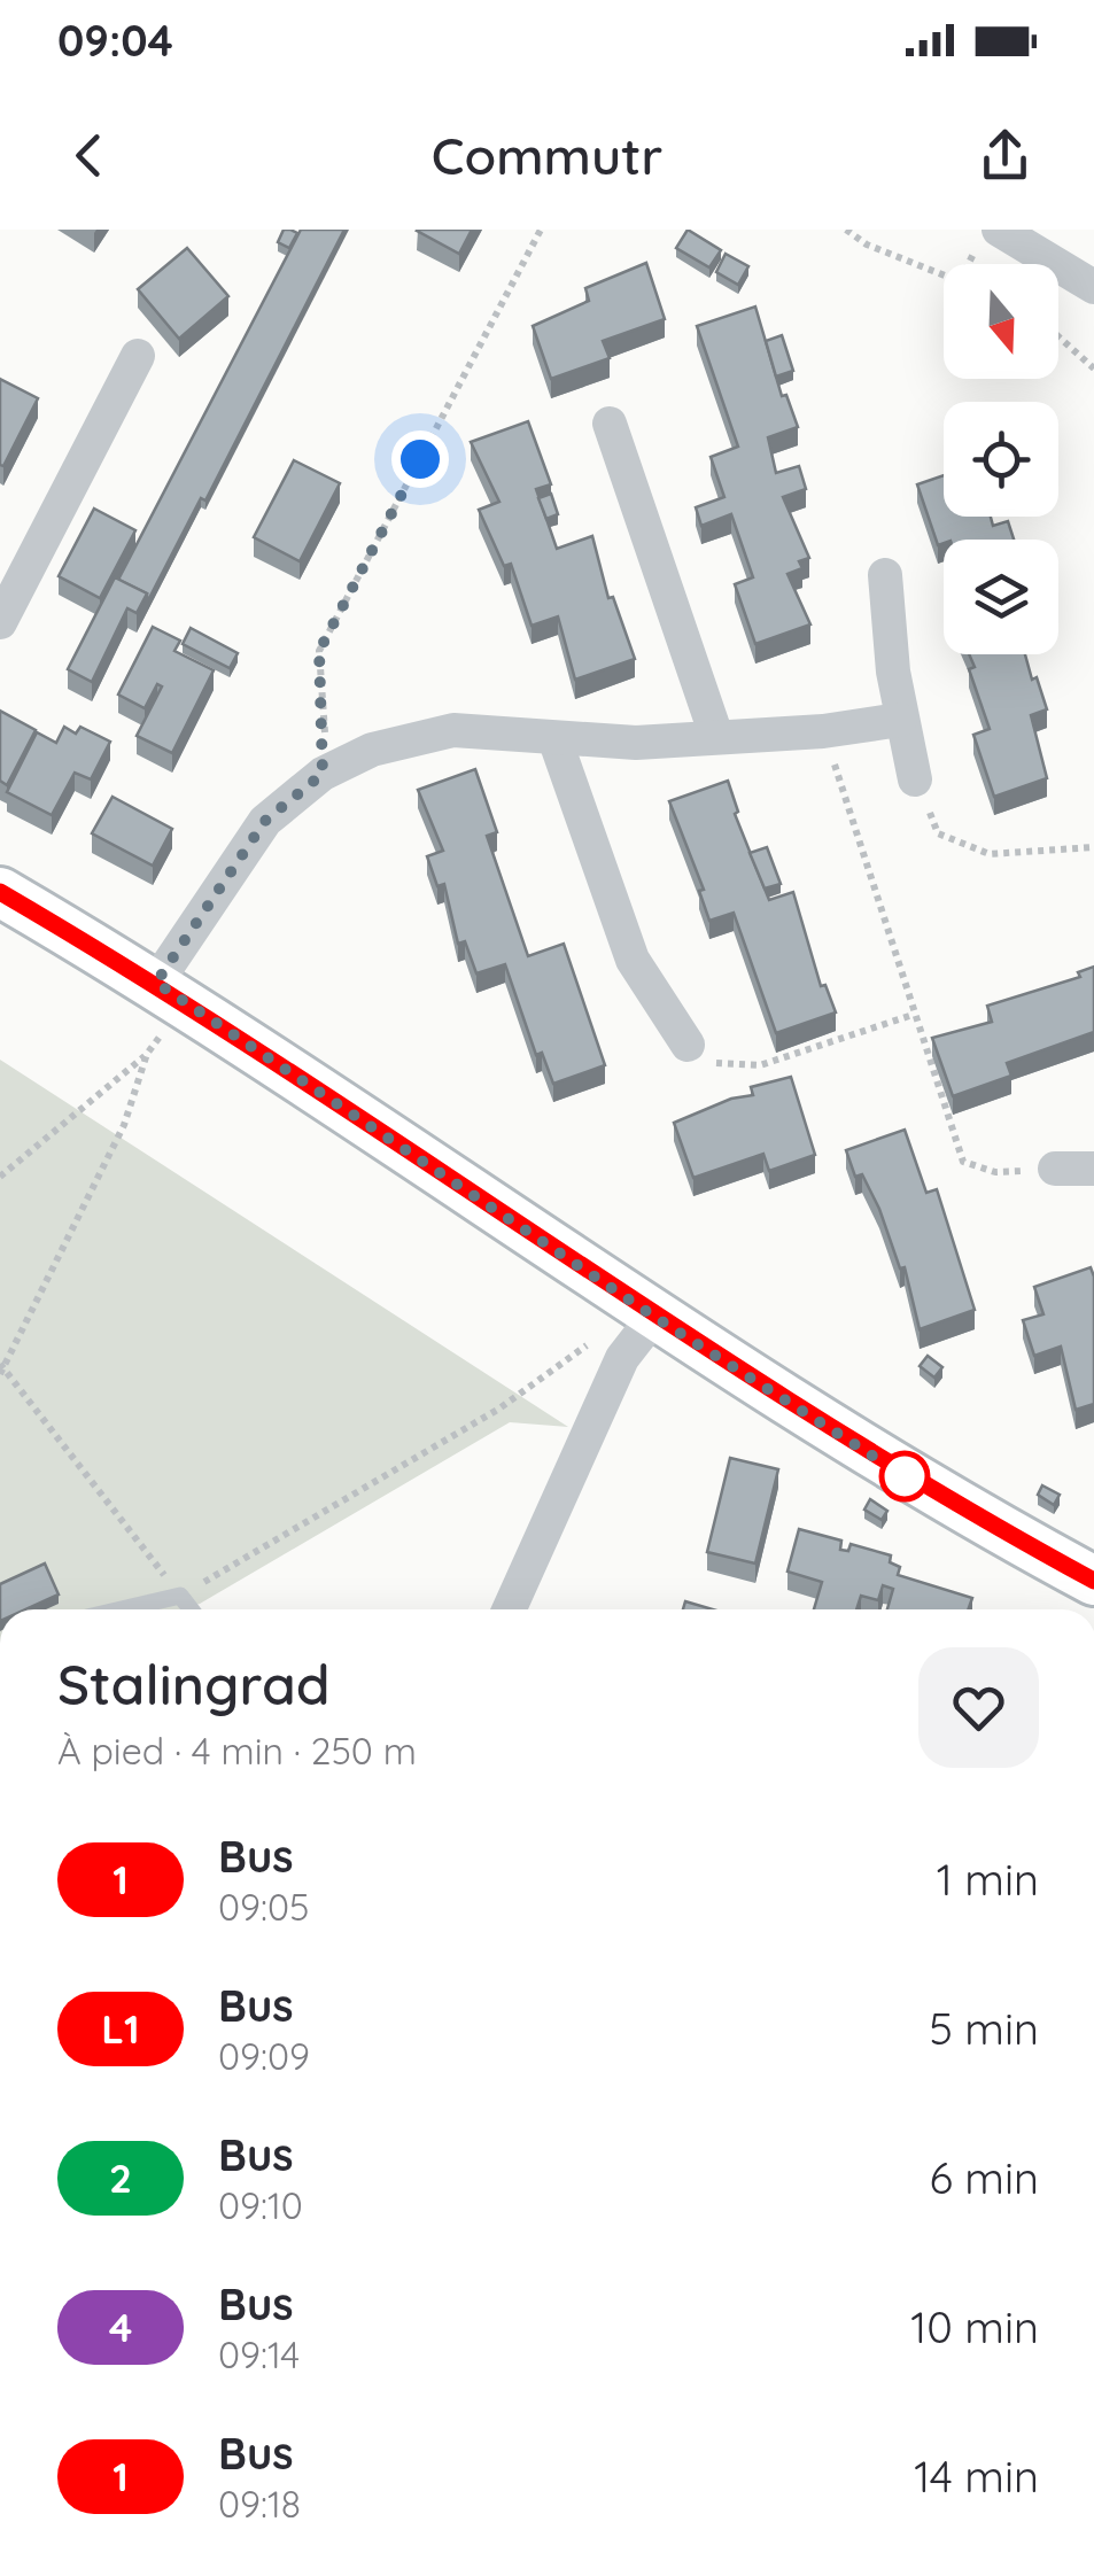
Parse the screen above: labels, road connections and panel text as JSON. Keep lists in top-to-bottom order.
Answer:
{
  "lines": ["bus line 1"],
  "north": "bottom",
  "page": {
    "status": "09:04",
    "header": "Commutr",
    "heading": ["Stalingrad", "À pied · 4 min · 250 m"],
    "list": [
      {
        "mark": "1",
        "name": "Bus",
        "note": "09:05",
        "value": "1 min"
      },
      {
        "mark": "L1",
        "name": "Bus",
        "note": "09:09",
        "value": "5 min"
      },
      {
        "mark": "2",
        "name": "Bus",
        "note": "09:10",
        "value": "6 min"
      },
      {
        "mark": "4",
        "name": "Bus",
        "note": "09:14",
        "value": "10 min"
      },
      {
        "mark": "1",
        "name": "Bus",
        "note": "09:18",
        "value": "14 min"
      }
    ]
  }
}
